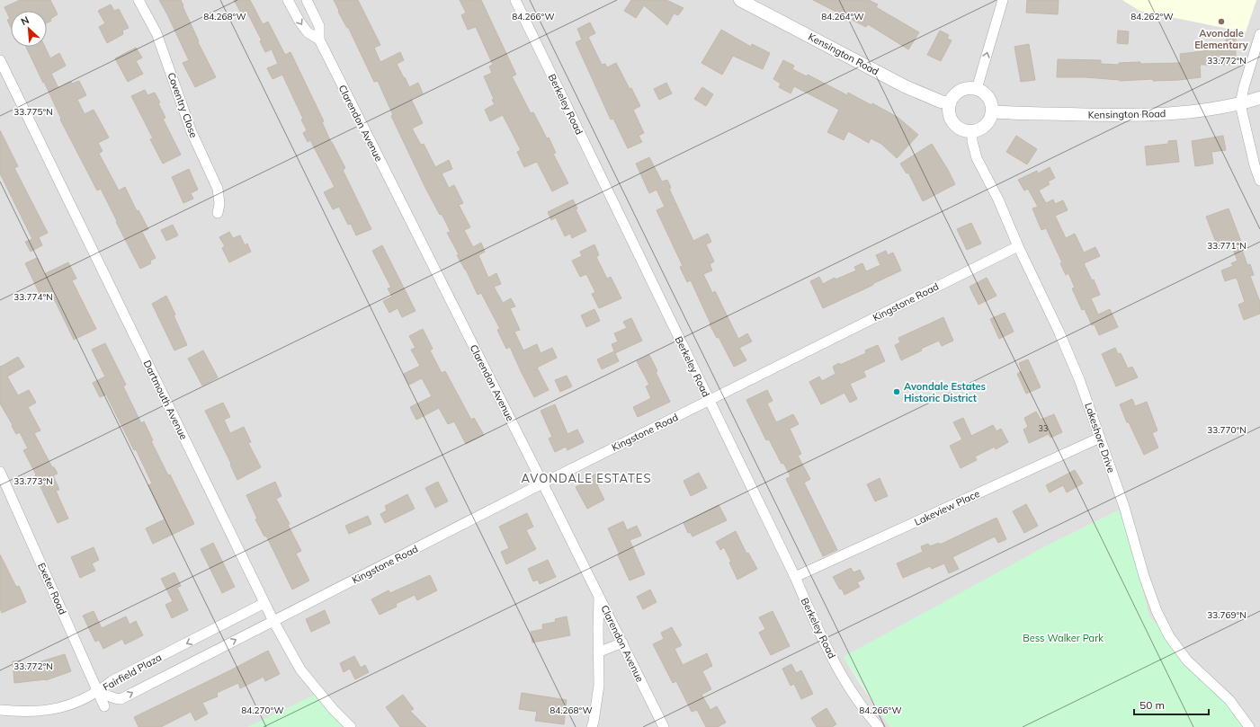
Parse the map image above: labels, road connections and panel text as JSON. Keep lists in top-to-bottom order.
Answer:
{
  "streets": {
    "street": [
      "Kensington Road",
      "Berkeley Road",
      "Coventry Close",
      "Clarendon Avenue",
      "Kingstone Road",
      "Dartmouth Avenue",
      "Lakeshore Drive",
      "Lakeview Place",
      "Exeter Road",
      "Fairfield Plaza"
    ]
  },
  "crossings": [
    ["Kensington Road", "Lakeshore Drive"],
    ["Berkeley Road", "Kingstone Road"],
    ["Berkeley Road", "Lakeview Place"],
    ["Clarendon Avenue", "Kingstone Road"],
    ["Kingstone Road", "Dartmouth Avenue"],
    ["Kingstone Road", "Lakeshore Drive"],
    ["Kingstone Road", "Fairfield Plaza"],
    ["Dartmouth Avenue", "Fairfield Plaza"],
    ["Lakeshore Drive", "Lakeview Place"],
    ["Exeter Road", "Fairfield Plaza"]
  ],
  "districts": ["AVONDALE ESTATES"],
  "parks": ["Bess Walker Park"],
  "places": ["Avondale Elementary", "Avondale Estates Historic District"],
  "house_numbers": ["33"],
  "scale_bar": "50 m",
  "north": "top left",
  "coordinates": [
    "84.268°W",
    "84.264°W",
    "84.266°W",
    "84.262°W",
    "33.772°N",
    "33.775°N",
    "33.771°N",
    "33.774°N",
    "33.770°N",
    "33.773°N",
    "33.769°N",
    "84.270°W"
  ]
}
